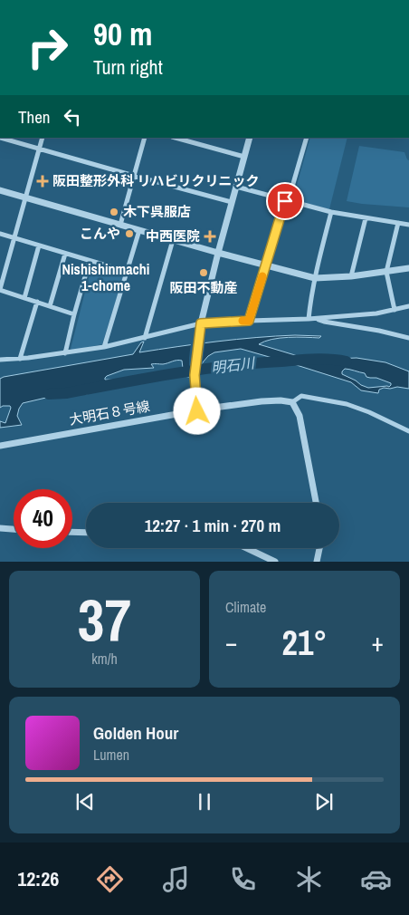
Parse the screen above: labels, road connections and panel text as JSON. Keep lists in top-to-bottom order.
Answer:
{
  "streets": {
    "street": ["大明石８号線"]
  },
  "districts": ["Nishishinmachi 1-chome"],
  "water": ["明石川"],
  "places": {
    "health": ["阪田整形外科 リハビリクリニック", "中西医院"],
    "other": ["木下呉服店", "こんや", "阪田不動産"]
  },
  "page": {
    "turn": ["90 m", "Turn right"],
    "then": "Then",
    "limit": "40",
    "trip": "12:27 · 1 min · 270 m",
    "tile": [
      ["37", "km/h"],
      "Climate"
    ],
    "heat": ["−", "21°", "+"],
    "song": ["Golden Hour", "Lumen"],
    "tabs": "12:26"
  }
}
